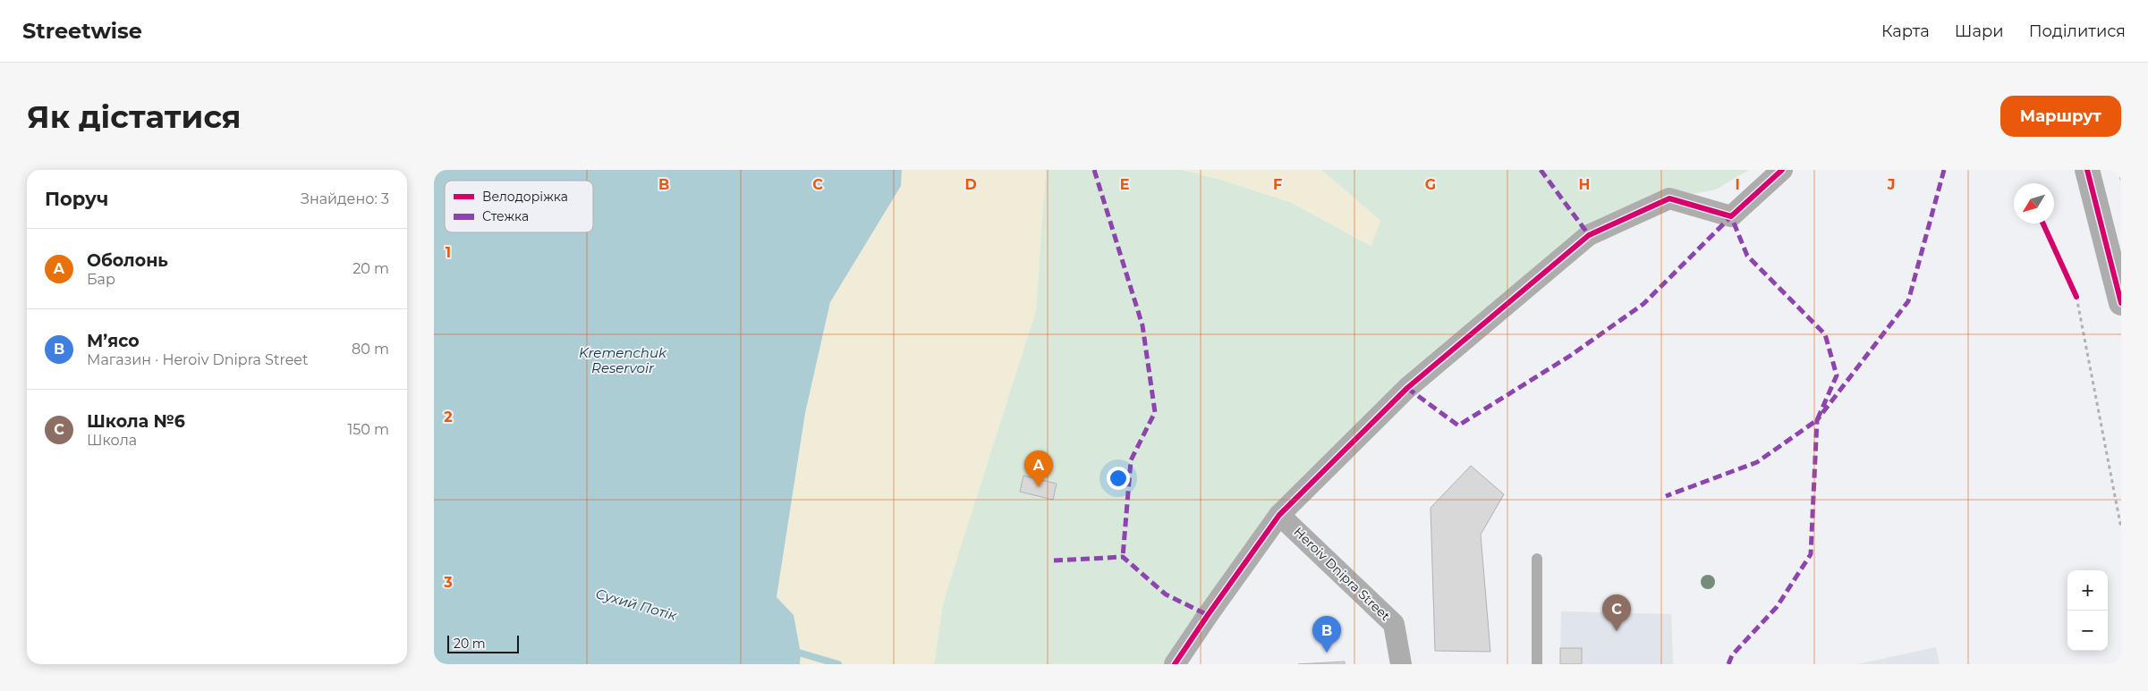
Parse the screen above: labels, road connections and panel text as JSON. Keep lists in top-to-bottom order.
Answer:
{
  "streets": {
    "street": ["Heroiv Dnipra Street"]
  },
  "water": ["Kremenchuk Reservoir", "Сухий Потік"],
  "legend": ["Велодоріжка", "Стежка"],
  "scale_bar": "20 m",
  "north": "bottom left",
  "page": {
    "header": "Streetwise",
    "nav": ["Карта", "Шари", "Поділитися"],
    "buttons": "Маршрут",
    "title": "Як дістатися",
    "heading": ["Поруч", "Знайдено: 3"],
    "list": [
      {
        "mark": "A",
        "name": "Оболонь",
        "note": "Бар",
        "value": "20 m"
      },
      {
        "mark": "B",
        "name": "М’ясо",
        "note": "Магазин · Heroiv Dnipra Street",
        "value": "80 m"
      },
      {
        "mark": "C",
        "name": "Школа №6",
        "note": "Школа",
        "value": "150 m"
      }
    ],
    "pins": ["A", "C", "B"],
    "map_buttons": ["+", "−"],
    "scale": "20 m"
  },
  "grid": {
    "columns": [
      "B",
      "C",
      "D",
      "E",
      "F",
      "G",
      "H",
      "I",
      "J"
    ],
    "rows": ["1", "2", "3"]
  }
}
